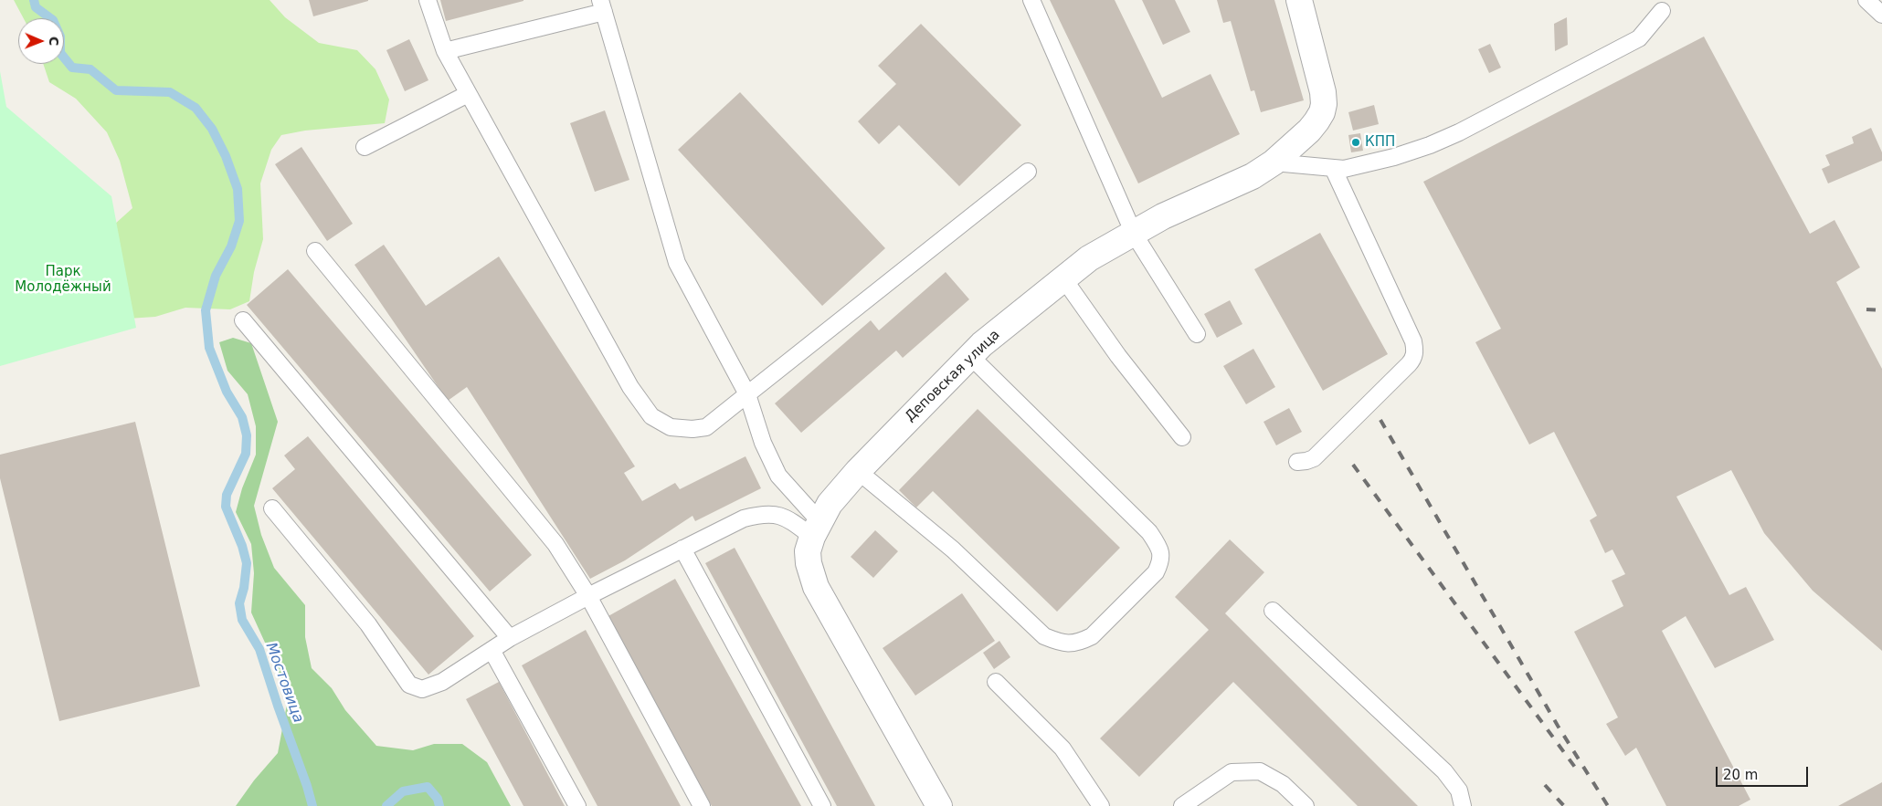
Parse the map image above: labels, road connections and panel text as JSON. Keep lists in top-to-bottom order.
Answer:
{
  "streets": {
    "street": ["Деповская улица"]
  },
  "water": ["Мостовица"],
  "parks": ["Парк Молодёжный"],
  "places": ["КПП"],
  "scale_bar": "20 m",
  "north": "right"
}
